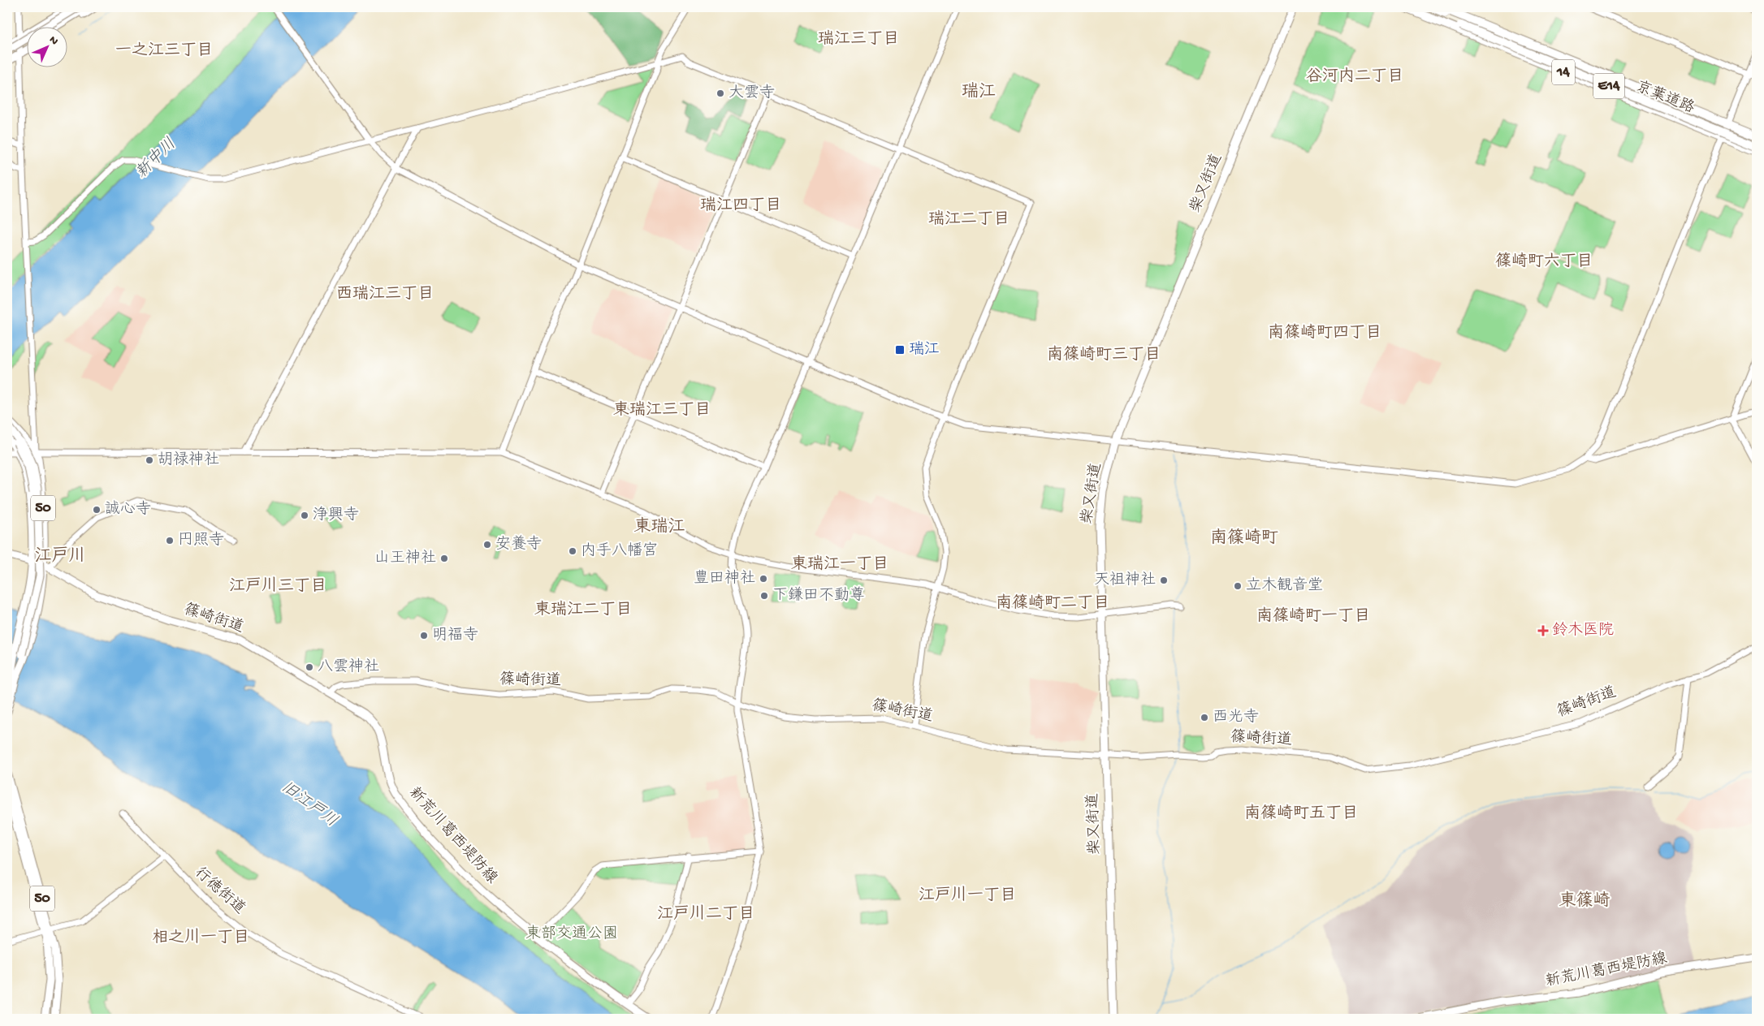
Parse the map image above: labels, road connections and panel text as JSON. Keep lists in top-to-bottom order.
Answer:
{
  "streets": {
    "highway": ["14", "E14", "京葉道路"],
    "main road": [
      "柴又街道",
      "50",
      "篠崎街道",
      "新荒川葛西堤防線"
    ],
    "street": ["行徳街道"]
  },
  "crossings": [
    ["柴又街道", "篠崎街道"],
    ["50", "篠崎街道"],
    ["篠崎街道", "新荒川葛西堤防線"]
  ],
  "districts": [
    "瑞江三丁目",
    "一之江三丁目",
    "谷河内二丁目",
    "瑞江",
    "瑞江四丁目",
    "瑞江二丁目",
    "篠崎町六丁目",
    "西瑞江三丁目",
    "南篠崎町四丁目",
    "南篠崎町三丁目",
    "東瑞江三丁目",
    "東瑞江",
    "南篠崎町",
    "江戸川",
    "東瑞江一丁目",
    "江戸川三丁目",
    "南篠崎町二丁目",
    "東瑞江二丁目",
    "南篠崎町一丁目",
    "南篠崎町五丁目",
    "江戸川一丁目",
    "東篠崎",
    "江戸川二丁目",
    "相之川一丁目"
  ],
  "water": ["新中川", "旧江戸川"],
  "parks": ["東部交通公園"],
  "places": {
    "other": [
      "大雲寺",
      "胡禄神社",
      "誠心寺",
      "浄興寺",
      "円照寺",
      "安養寺",
      "内手八幡宮",
      "山王神社",
      "豊田神社",
      "天祖神社",
      "立木観音堂",
      "下鎌田不動尊",
      "明福寺",
      "八雲神社",
      "西光寺"
    ],
    "transit": ["瑞江"],
    "health": ["鈴木医院"]
  },
  "north": "top right"
}
